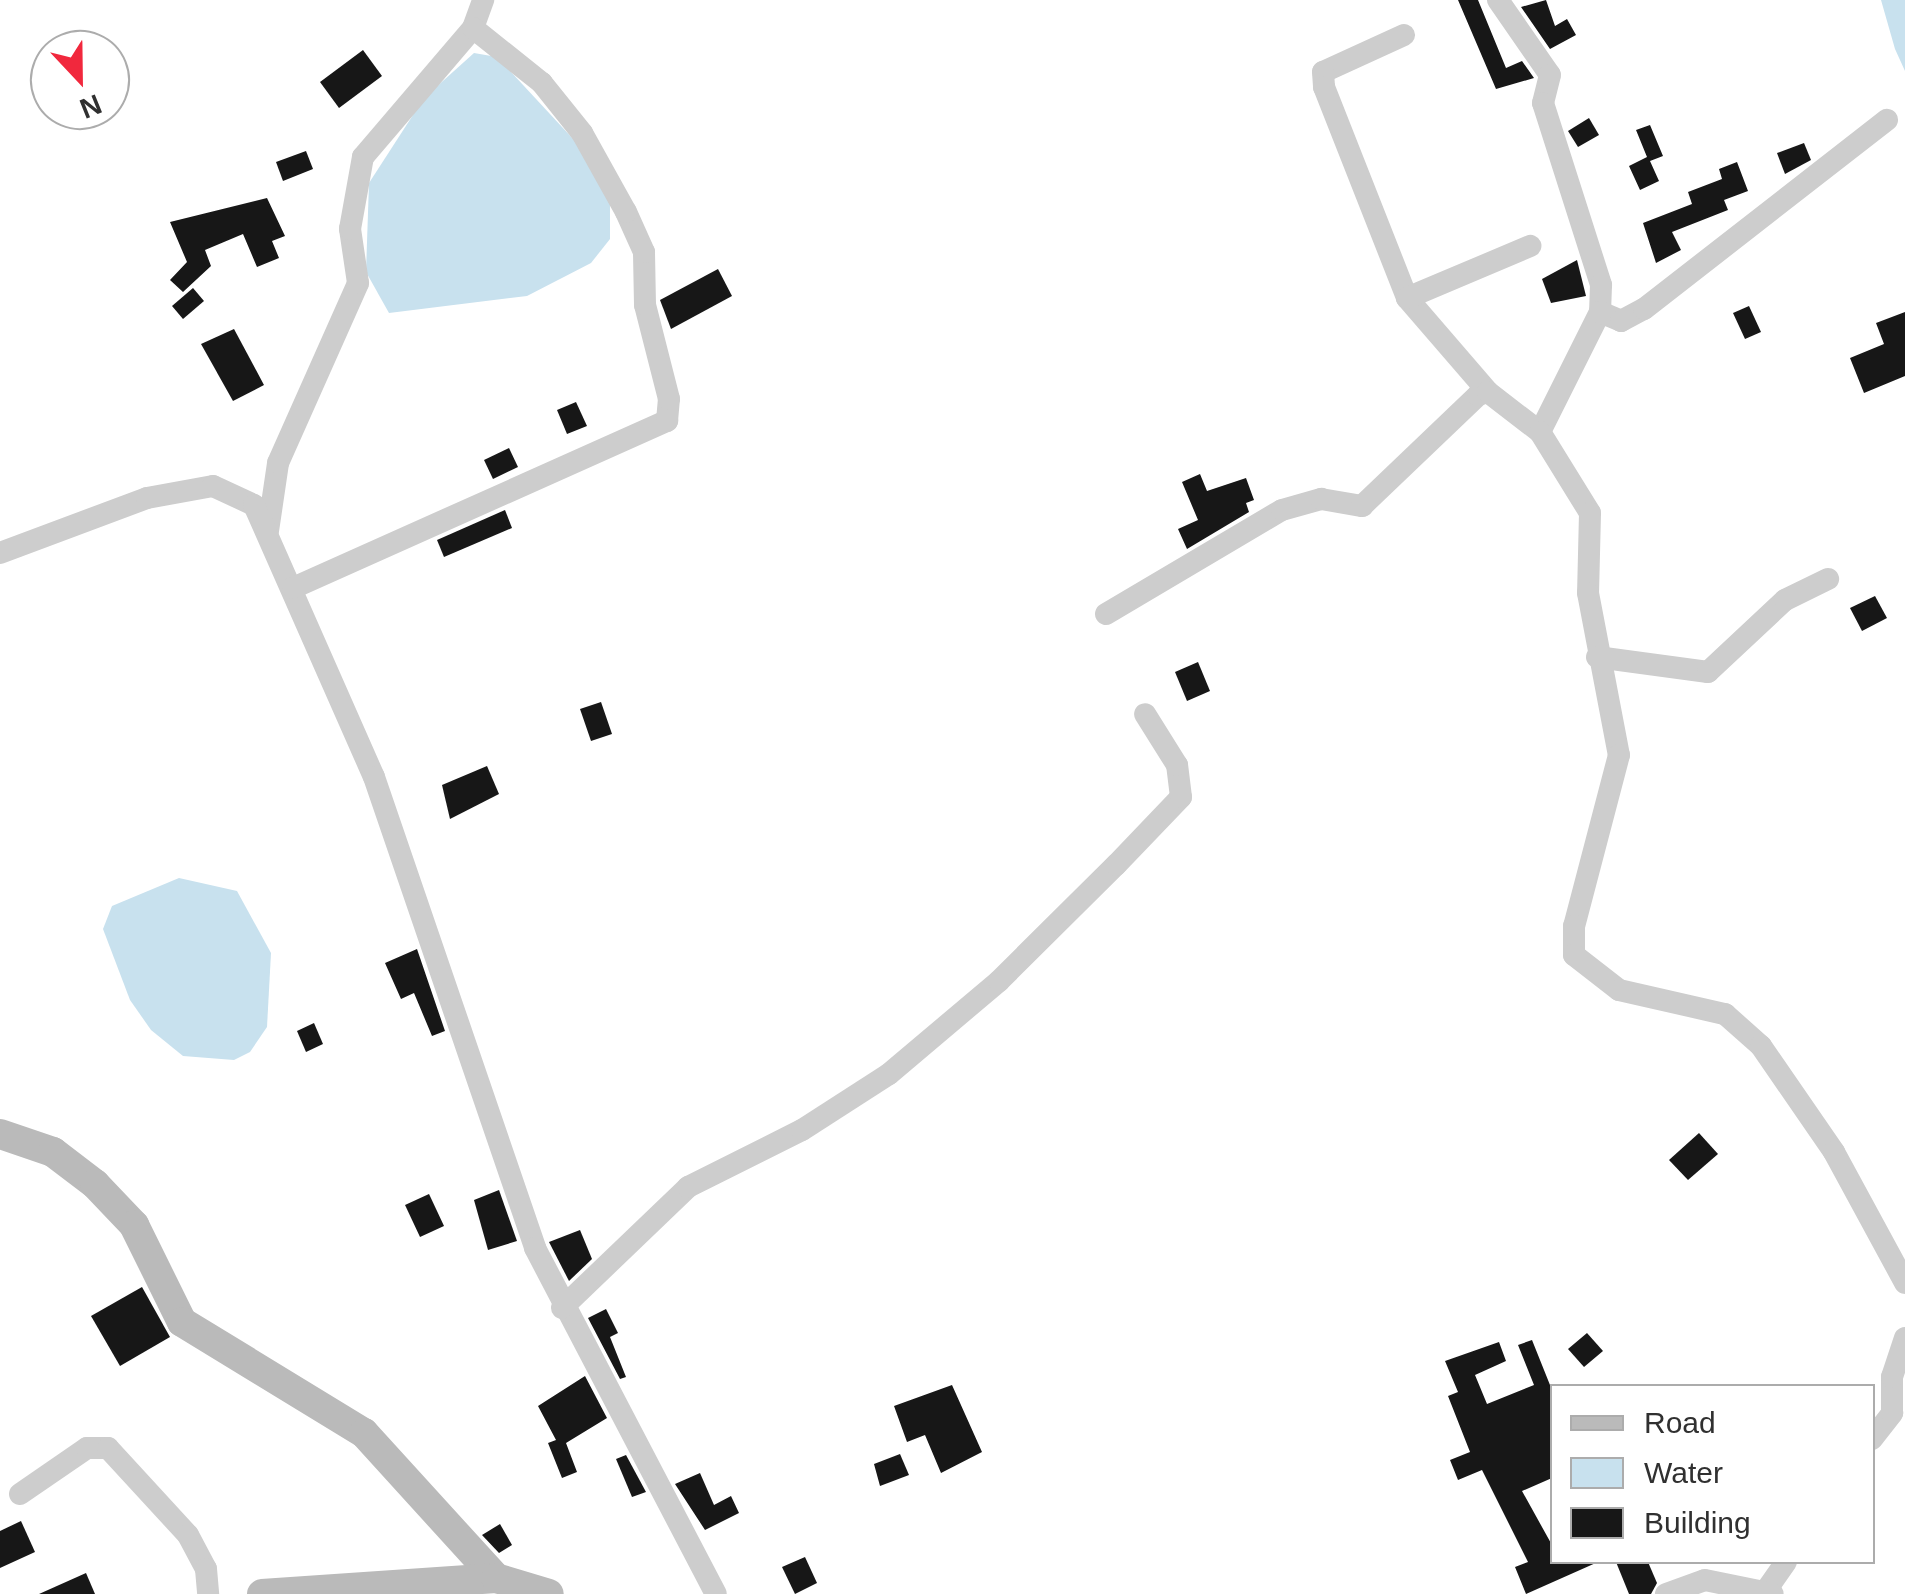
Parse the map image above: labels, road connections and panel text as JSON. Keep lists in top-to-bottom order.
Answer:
{
  "legend": ["Road", "Water", "Building"],
  "north": "bottom"
}
